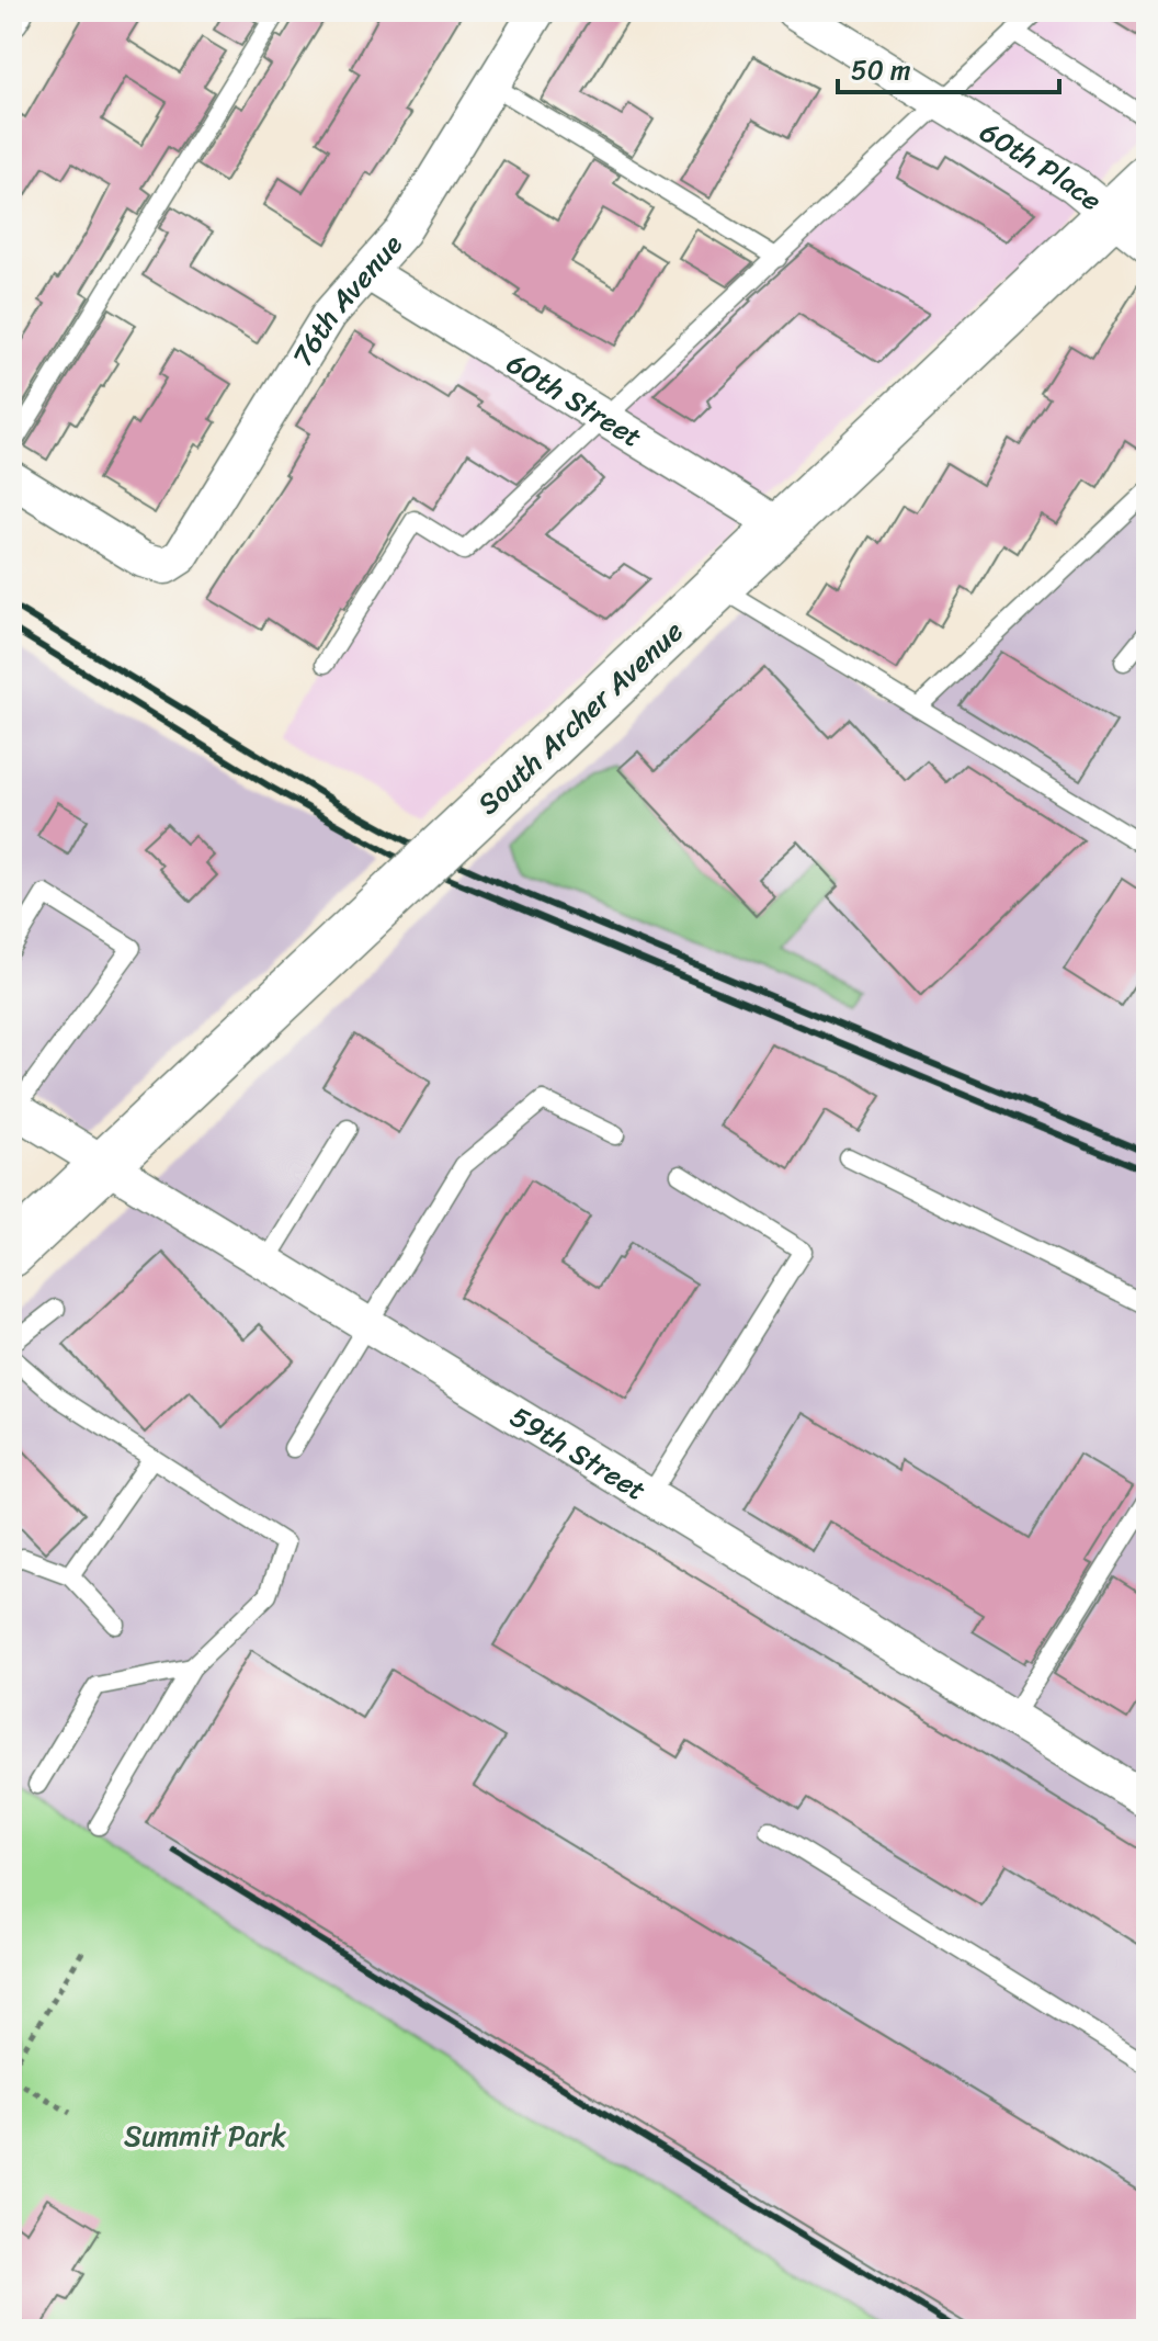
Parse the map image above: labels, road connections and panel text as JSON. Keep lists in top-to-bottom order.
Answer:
{
  "streets": {
    "main road": ["South Archer Avenue"],
    "street": [
      "60th Place",
      "76th Avenue",
      "60th Street",
      "59th Street"
    ]
  },
  "crossings": [
    ["60th Place", "South Archer Avenue"],
    ["76th Avenue", "60th Street"],
    ["60th Street", "South Archer Avenue"],
    ["South Archer Avenue", "59th Street"]
  ],
  "parks": ["Summit Park"],
  "scale_bar": "50 m"
}
